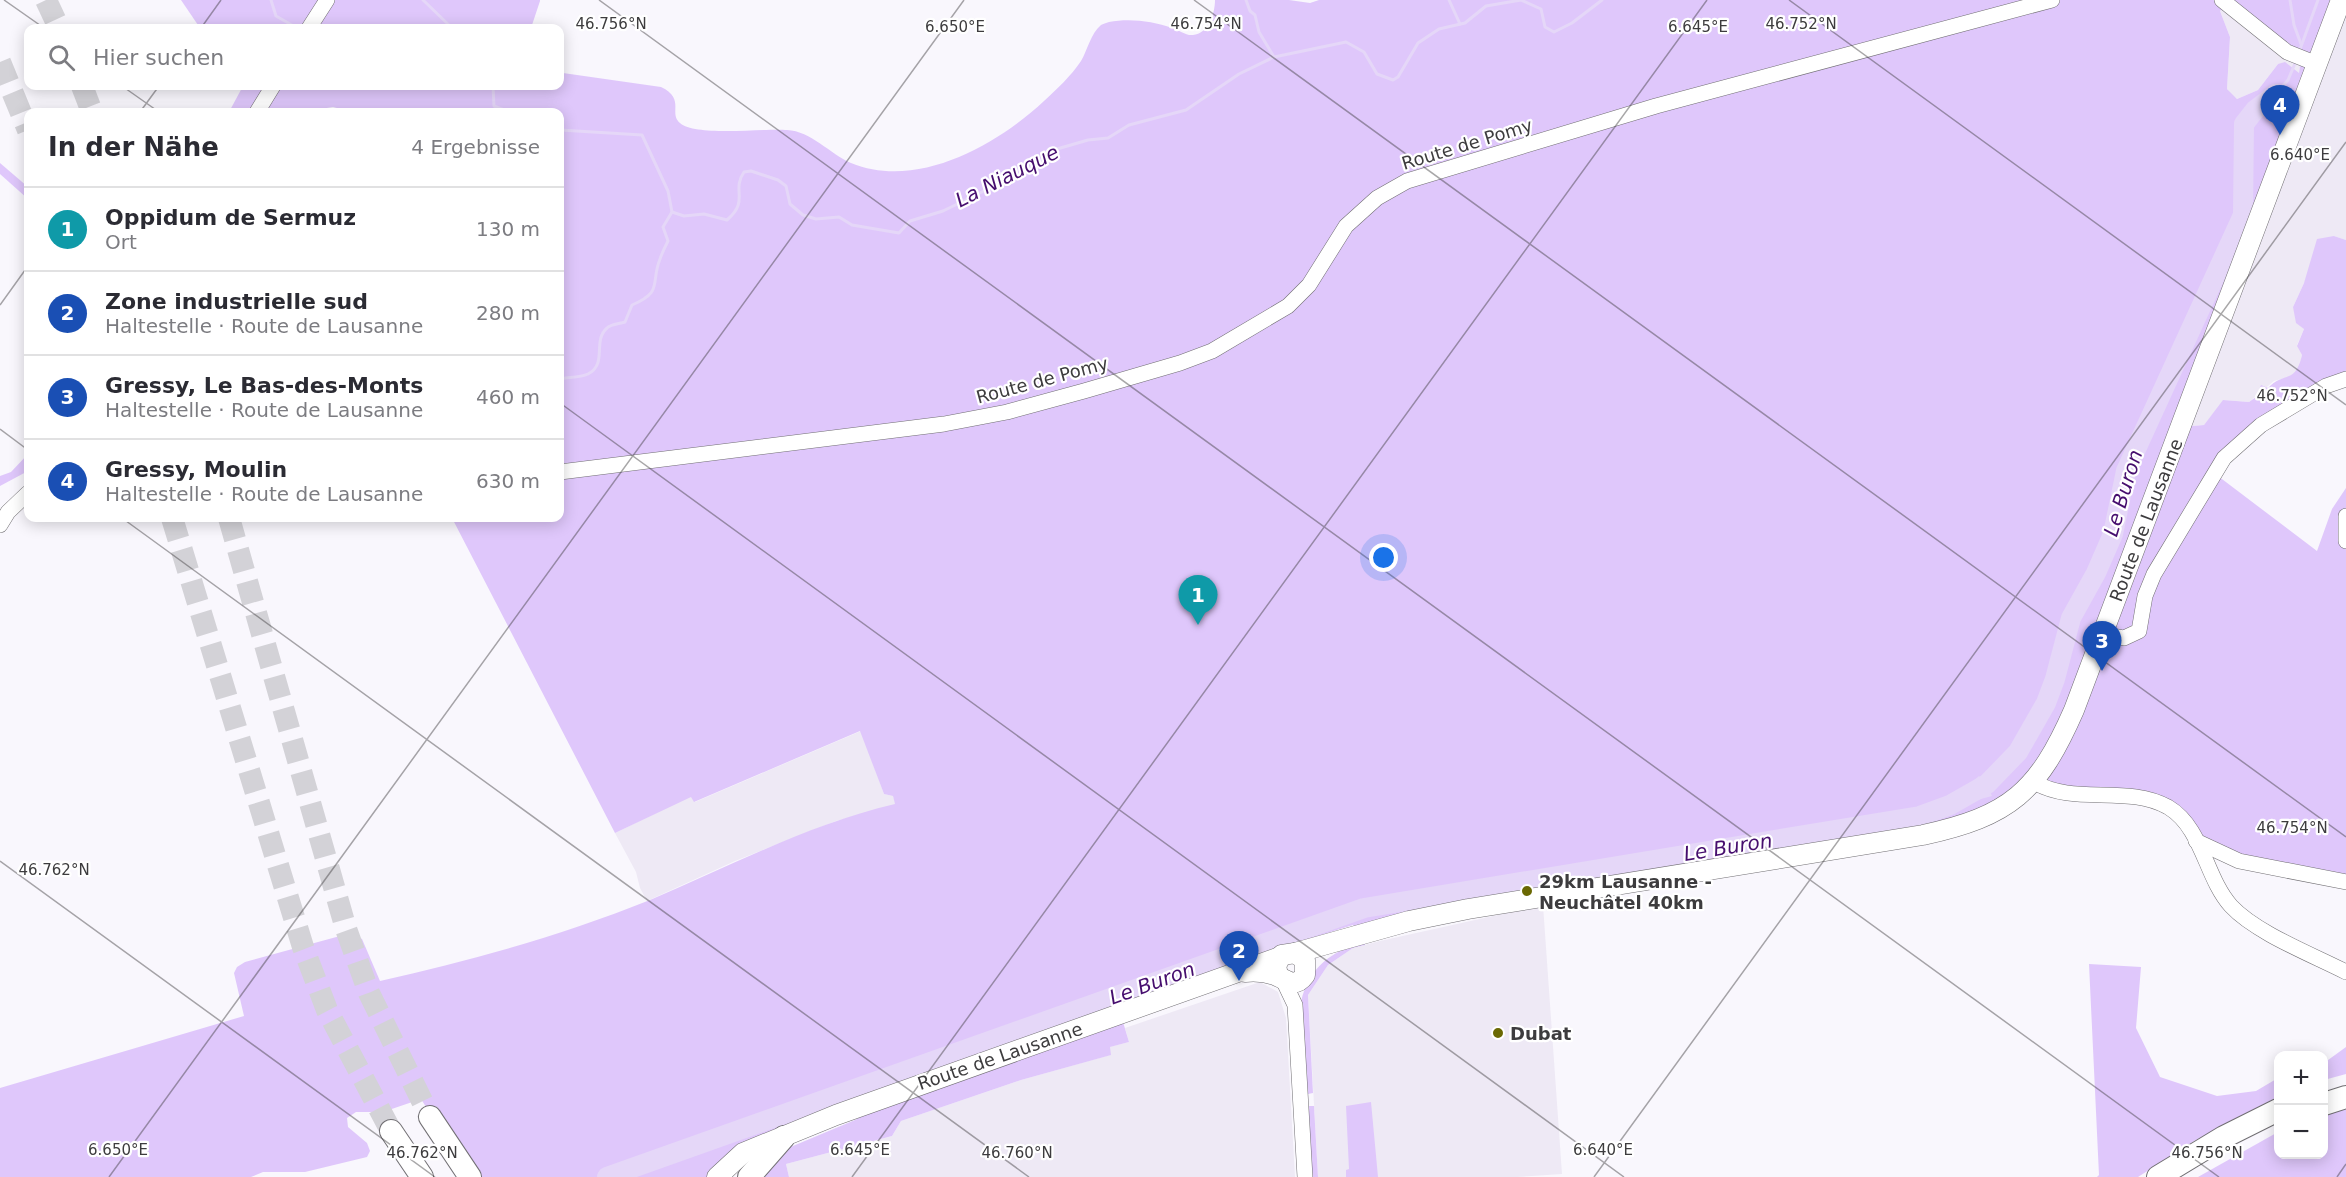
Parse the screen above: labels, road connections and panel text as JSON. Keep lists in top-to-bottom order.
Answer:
{
  "streets": {
    "main road": ["Route de Lausanne"],
    "street": ["Route de Pomy"]
  },
  "water": ["La Niauque", "Le Buron"],
  "places": ["29km Lausanne - Neuchâtel 40km", "Dubat"],
  "page": {
    "search": "Hier suchen",
    "pins": [
      "4",
      "1",
      "3",
      "2"
    ],
    "heading": ["In der Nähe", "4 Ergebnisse"],
    "list": [
      {
        "mark": "1",
        "name": "Oppidum de Sermuz",
        "note": "Ort",
        "value": "130 m"
      },
      {
        "mark": "2",
        "name": "Zone industrielle sud",
        "note": "Haltestelle · Route de Lausanne",
        "value": "280 m"
      },
      {
        "mark": "3",
        "name": "Gressy, Le Bas-des-Monts",
        "note": "Haltestelle · Route de Lausanne",
        "value": "460 m"
      },
      {
        "mark": "4",
        "name": "Gressy, Moulin",
        "note": "Haltestelle · Route de Lausanne",
        "value": "630 m"
      }
    ],
    "map_buttons": ["+", "−"]
  },
  "coordinates": [
    "46.756°N",
    "46.754°N",
    "46.752°N",
    "6.650°E",
    "6.645°E",
    "6.640°E",
    "46.762°N",
    "46.760°N"
  ]
}
